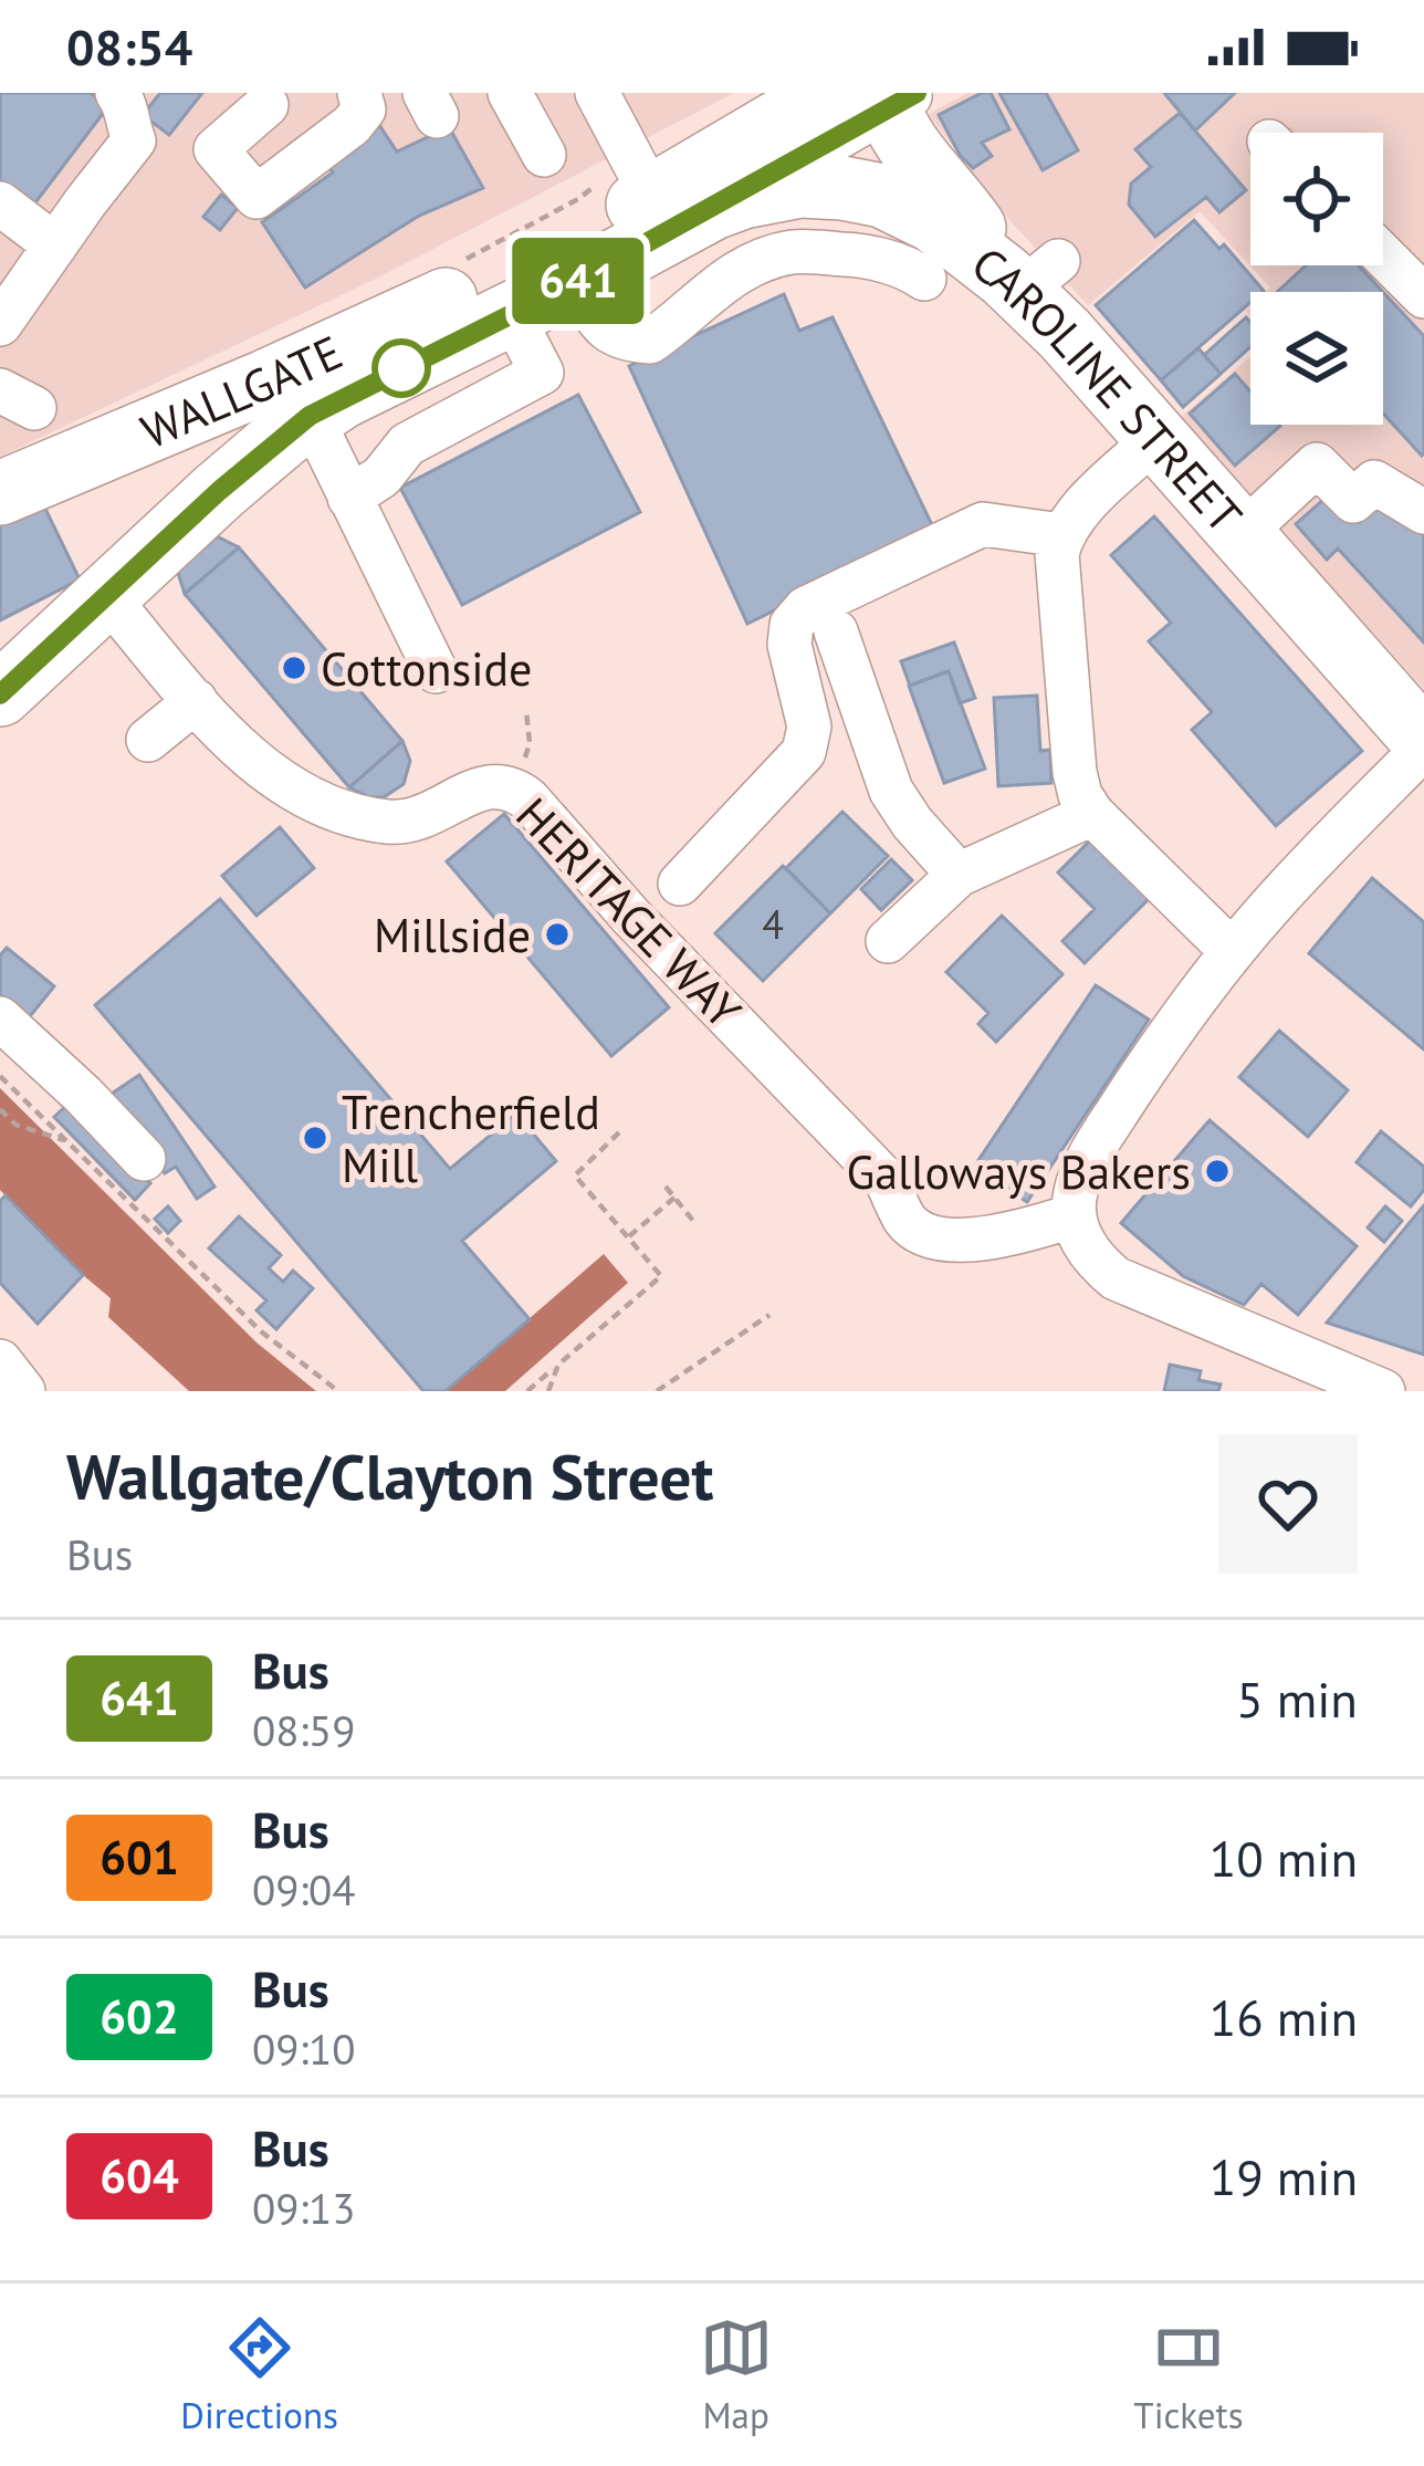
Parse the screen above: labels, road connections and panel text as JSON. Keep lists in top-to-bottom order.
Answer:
{
  "streets": {
    "highway": ["WALLGATE", "CAROLINE STREET"],
    "street": ["HERITAGE WAY"]
  },
  "crossings": [
    ["WALLGATE", "CAROLINE STREET"],
    ["WALLGATE", "HERITAGE WAY"]
  ],
  "places": [
    "Cottonside",
    "Millside",
    "Trencherfield Mill",
    "Galloways Bakers"
  ],
  "lines": ["bus line 641"],
  "house_numbers": ["4"],
  "page": {
    "status": "08:54",
    "on_map": "641",
    "heading": ["Wallgate/Clayton Street", "Bus"],
    "list": [
      {
        "mark": "641",
        "name": "Bus",
        "note": "08:59",
        "value": "5 min"
      },
      {
        "mark": "601",
        "name": "Bus",
        "note": "09:04",
        "value": "10 min"
      },
      {
        "mark": "602",
        "name": "Bus",
        "note": "09:10",
        "value": "16 min"
      },
      {
        "mark": "604",
        "name": "Bus",
        "note": "09:13",
        "value": "19 min"
      }
    ],
    "tabs": ["Directions", "Map", "Tickets"]
  }
}
